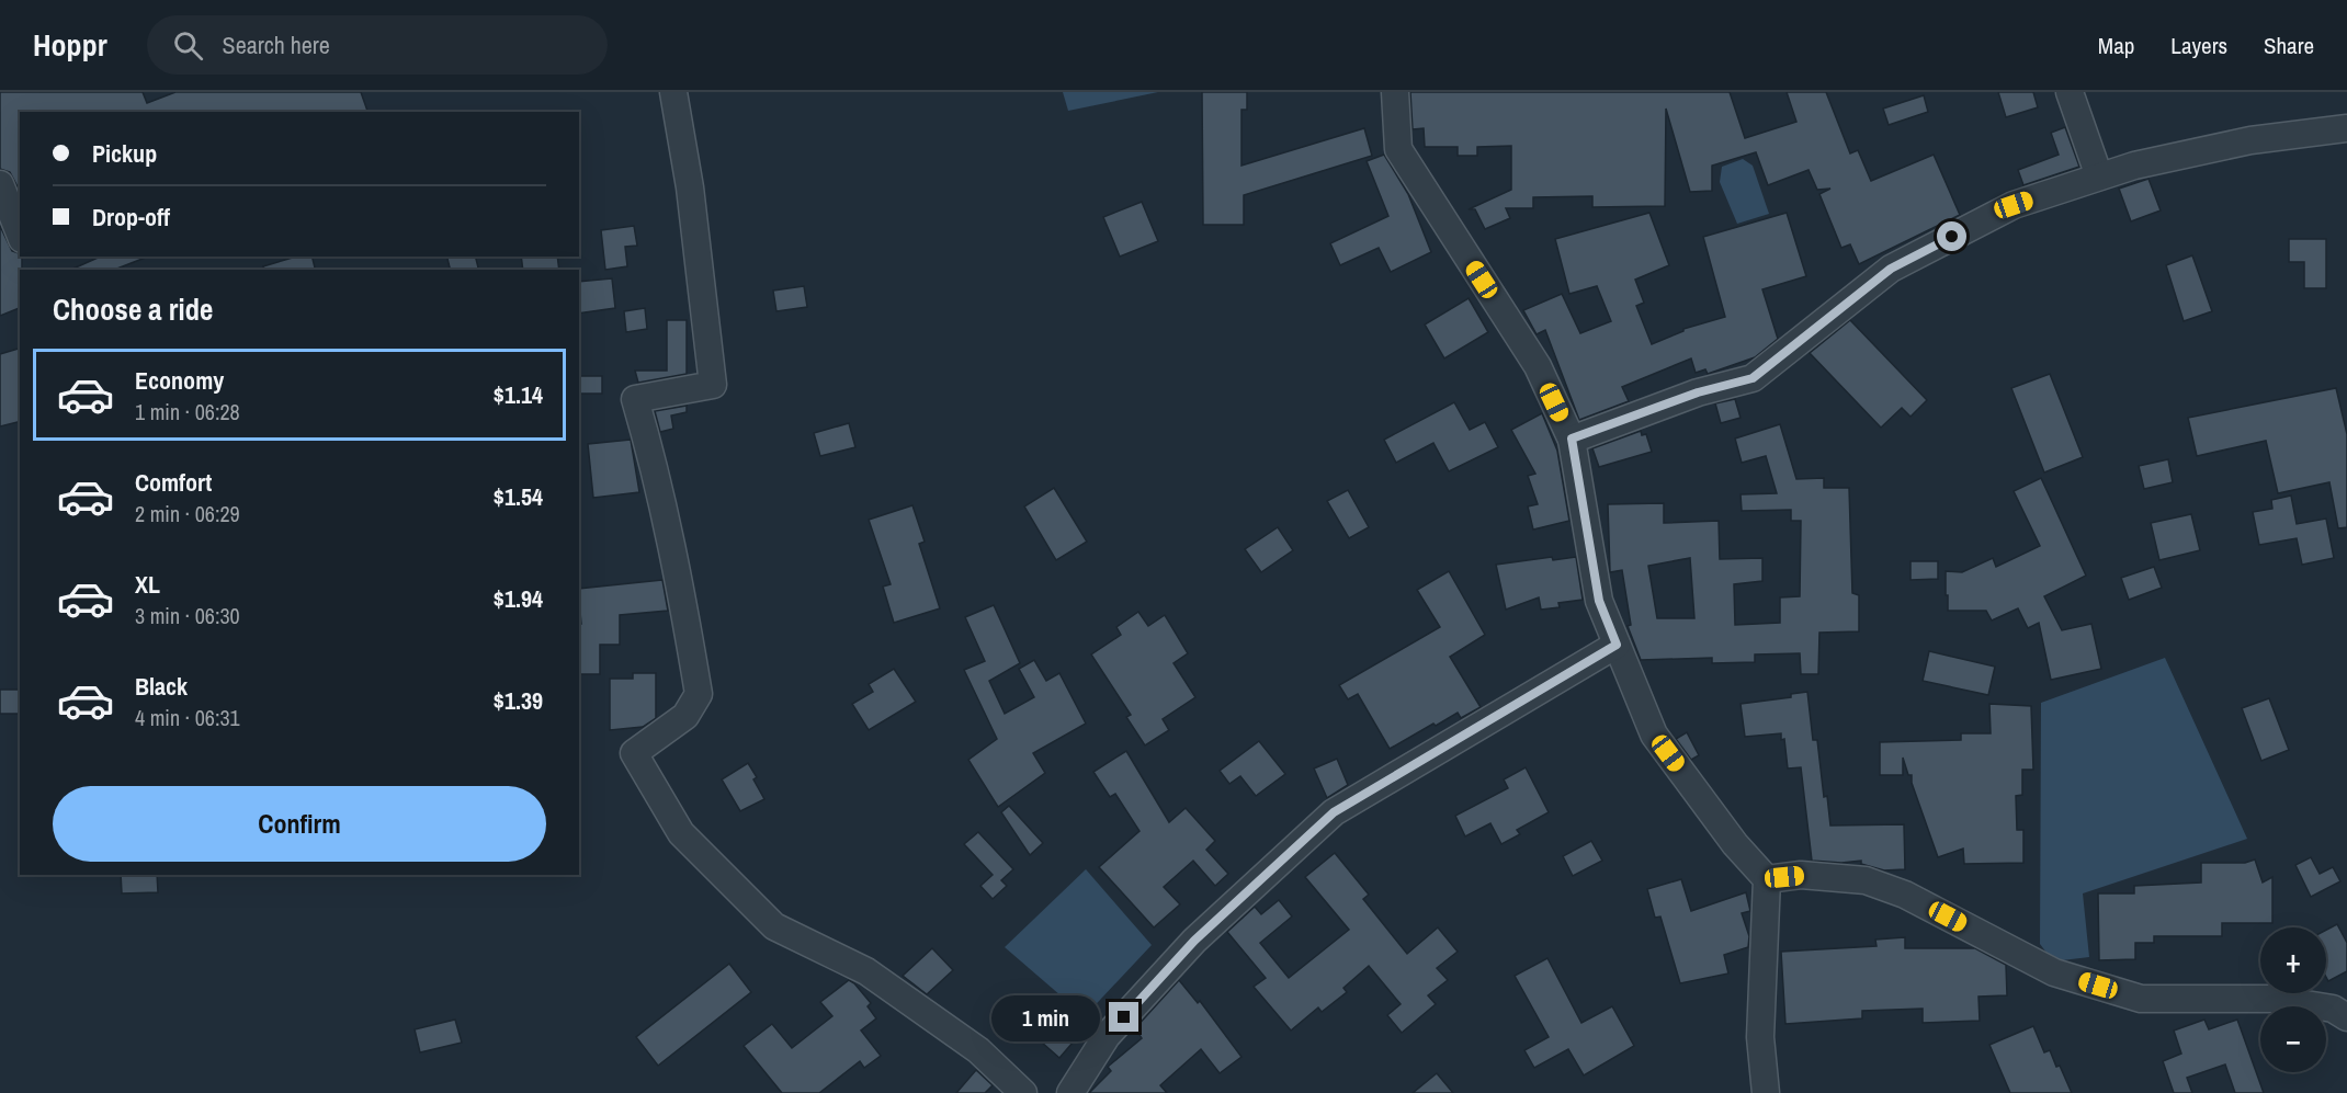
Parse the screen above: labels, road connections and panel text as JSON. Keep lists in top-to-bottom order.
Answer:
{
  "page": {
    "header": "Hoppr",
    "search": "Search here",
    "nav": ["Map", "Layers", "Share"],
    "banner": ["Pickup", "Drop-off"],
    "heading": "Choose a ride",
    "list": [
      {
        "name": "Economy",
        "note": "1 min · 06:28",
        "value": "$1.14"
      },
      {
        "name": "Comfort",
        "note": "2 min · 06:29",
        "value": "$1.54"
      },
      {
        "name": "XL",
        "note": "3 min · 06:30",
        "value": "$1.94"
      },
      {
        "name": "Black",
        "note": "4 min · 06:31",
        "value": "$1.39"
      }
    ],
    "buttons": "Confirm",
    "map_buttons": ["+", "−"],
    "bubble": "1 min"
  }
}
